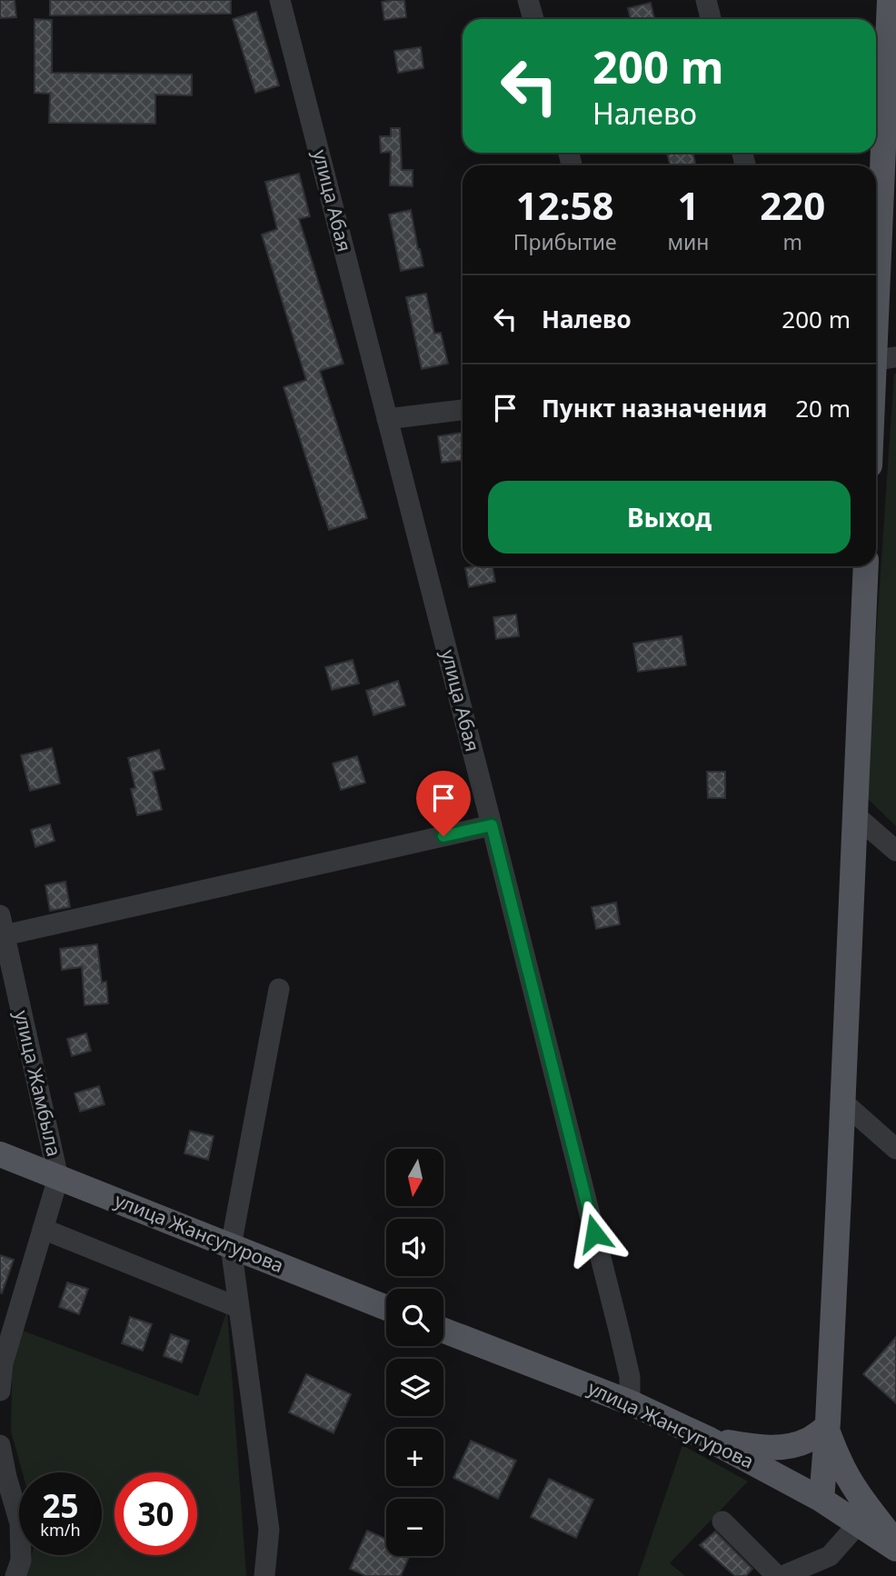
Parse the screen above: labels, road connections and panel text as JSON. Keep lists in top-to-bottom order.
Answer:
{
  "streets": {
    "main road": ["улица Жансугурова"],
    "street": ["улица Абая", "улица Жамбыла"]
  },
  "crossings": [
    ["улица Абая", "улица Жансугурова"],
    ["улица Жамбыла", "улица Жансугурова"]
  ],
  "north": "bottom",
  "page": {
    "turn": ["200 m", "Налево"],
    "eta": [
      "12:58",
      "Прибытие",
      "1",
      "мин",
      "220",
      "m"
    ],
    "list": [
      {
        "name": "Налево",
        "value": "200 m"
      },
      {
        "name": "Пункт назначения",
        "value": "20 m"
      }
    ],
    "buttons": "Выход",
    "map_buttons": ["+", "−"],
    "speed": "25 km/h",
    "limit": "30"
  }
}
